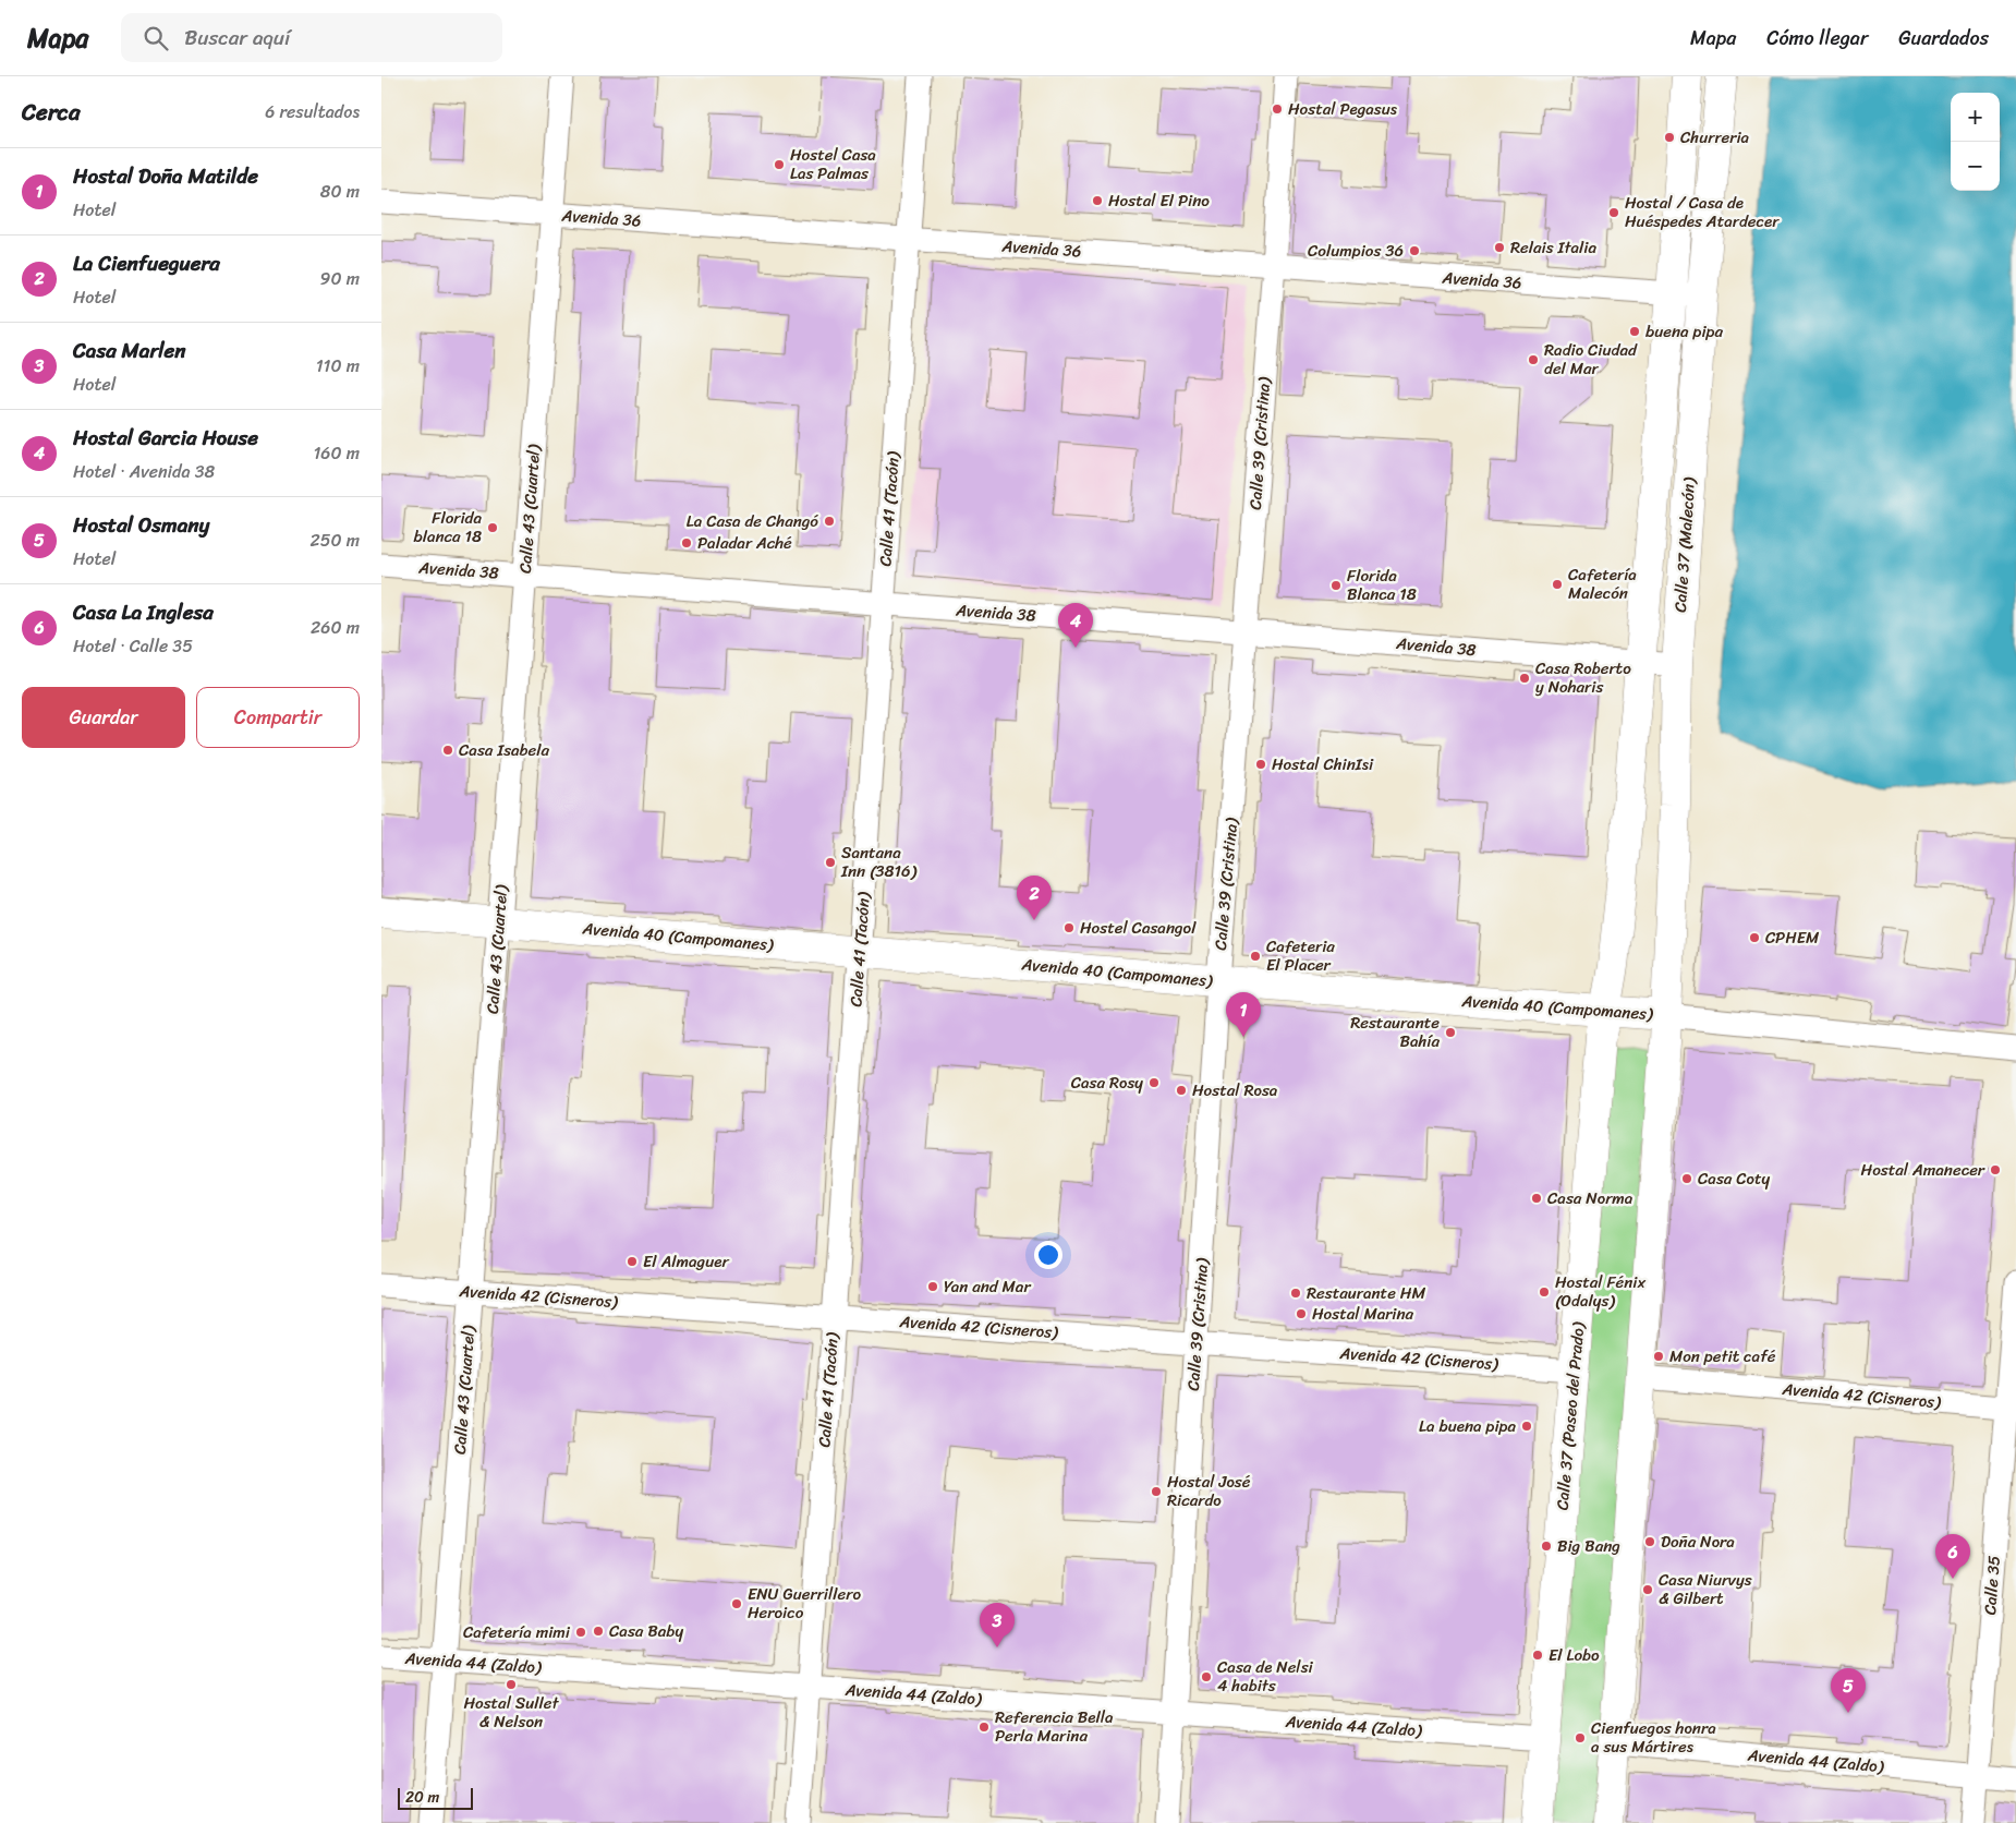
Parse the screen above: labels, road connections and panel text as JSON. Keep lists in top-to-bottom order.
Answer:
{
  "streets": {
    "main road": ["Calle 37 (Malecón)", "Avenida 40 (Campomanes)", "Calle 37 (Paseo del Prado)"],
    "street": [
      "Avenida 36",
      "Calle 39 (Cristina)",
      "Calle 43 (Cuartel)",
      "Calle 41 (Tacón)",
      "Avenida 38",
      "Avenida 42 (Cisneros)",
      "Calle 35",
      "Avenida 44 (Zaldo)"
    ]
  },
  "crossings": [
    ["Avenida 36", "Calle 39 (Cristina)"],
    ["Avenida 36", "Calle 43 (Cuartel)"],
    ["Avenida 36", "Calle 41 (Tacón)"],
    ["Avenida 36", "Calle 37 (Malecón)"],
    ["Calle 39 (Cristina)", "Avenida 38"],
    ["Calle 39 (Cristina)", "Avenida 40 (Campomanes)"],
    ["Calle 39 (Cristina)", "Avenida 42 (Cisneros)"],
    ["Calle 39 (Cristina)", "Avenida 44 (Zaldo)"],
    ["Calle 43 (Cuartel)", "Avenida 38"],
    ["Calle 43 (Cuartel)", "Avenida 40 (Campomanes)"],
    ["Calle 43 (Cuartel)", "Avenida 42 (Cisneros)"],
    ["Calle 43 (Cuartel)", "Avenida 44 (Zaldo)"],
    ["Calle 41 (Tacón)", "Avenida 38"],
    ["Calle 41 (Tacón)", "Avenida 40 (Campomanes)"],
    ["Calle 41 (Tacón)", "Avenida 42 (Cisneros)"],
    ["Calle 41 (Tacón)", "Avenida 44 (Zaldo)"],
    ["Calle 37 (Malecón)", "Avenida 38"],
    ["Calle 37 (Malecón)", "Avenida 40 (Campomanes)"],
    ["Calle 37 (Malecón)", "Calle 37 (Paseo del Prado)"],
    ["Avenida 40 (Campomanes)", "Calle 37 (Paseo del Prado)"],
    ["Avenida 42 (Cisneros)", "Calle 37 (Paseo del Prado)"],
    ["Avenida 42 (Cisneros)", "Calle 35"],
    ["Calle 37 (Paseo del Prado)", "Avenida 44 (Zaldo)"],
    ["Calle 35", "Avenida 44 (Zaldo)"]
  ],
  "places": [
    "Hostal Pegasus",
    "Churreria",
    "Hostel Casa Las Palmas",
    "Hostal El Pino",
    "Hostal / Casa de Huéspedes Atardecer",
    "Relais Italia",
    "Columpios 36",
    "buena pipa",
    "Radio Ciudad del Mar",
    "La Casa de Changó",
    "Florida blanca 18",
    "Paladar Aché",
    "Cafetería Malecón",
    "Florida Blanca 18",
    "Casa Roberto y Noharis",
    "Casa Isabela",
    "Hostal ChinIsi",
    "Santana Inn (3816)",
    "Hostel Casangol",
    "CPHEM",
    "Cafeteria El Placer",
    "Restaurante Bahía",
    "Casa Rosy",
    "Hostal Rosa",
    "Hostal Amanecer",
    "Casa Coty",
    "Casa Norma",
    "El Almaguer",
    "Yan and Mar",
    "Hostal Fénix (Odalys)",
    "Restaurante HM",
    "Hostal Marina",
    "Mon petit café",
    "La buena pipa",
    "Hostal José Ricardo",
    "Doña Nora",
    "Big Bang",
    "Casa Niurvys & Gilbert",
    "ENU Guerrillero Heroico",
    "Casa Baby",
    "Cafetería mimi",
    "El Lobo",
    "Casa de Nelsi 4 habits",
    "Hostal Sullet & Nelson",
    "Referencia Bella Perla Marina",
    "Cienfuegos honra a sus Mártires"
  ],
  "scale_bar": "20 m",
  "page": {
    "header": "Mapa",
    "search": "Buscar aquí",
    "nav": ["Mapa", "Cómo llegar", "Guardados"],
    "heading": ["Cerca", "6 resultados"],
    "map_buttons": ["+", "−"],
    "list": [
      {
        "mark": "1",
        "name": "Hostal Doña Matilde",
        "note": "Hotel",
        "value": "80 m"
      },
      {
        "mark": "2",
        "name": "La Cienfueguera",
        "note": "Hotel",
        "value": "90 m"
      },
      {
        "mark": "3",
        "name": "Casa Marlen",
        "note": "Hotel",
        "value": "110 m"
      },
      {
        "mark": "4",
        "name": "Hostal Garcia House",
        "note": "Hotel · Avenida 38",
        "value": "160 m"
      },
      {
        "mark": "5",
        "name": "Hostal Osmany",
        "note": "Hotel",
        "value": "250 m"
      },
      {
        "mark": "6",
        "name": "Casa La Inglesa",
        "note": "Hotel · Calle 35",
        "value": "260 m"
      }
    ],
    "pins": [
      "4",
      "2",
      "1",
      "6",
      "3",
      "5"
    ],
    "buttons": ["Guardar", "Compartir"],
    "scale": "20 m"
  }
}
